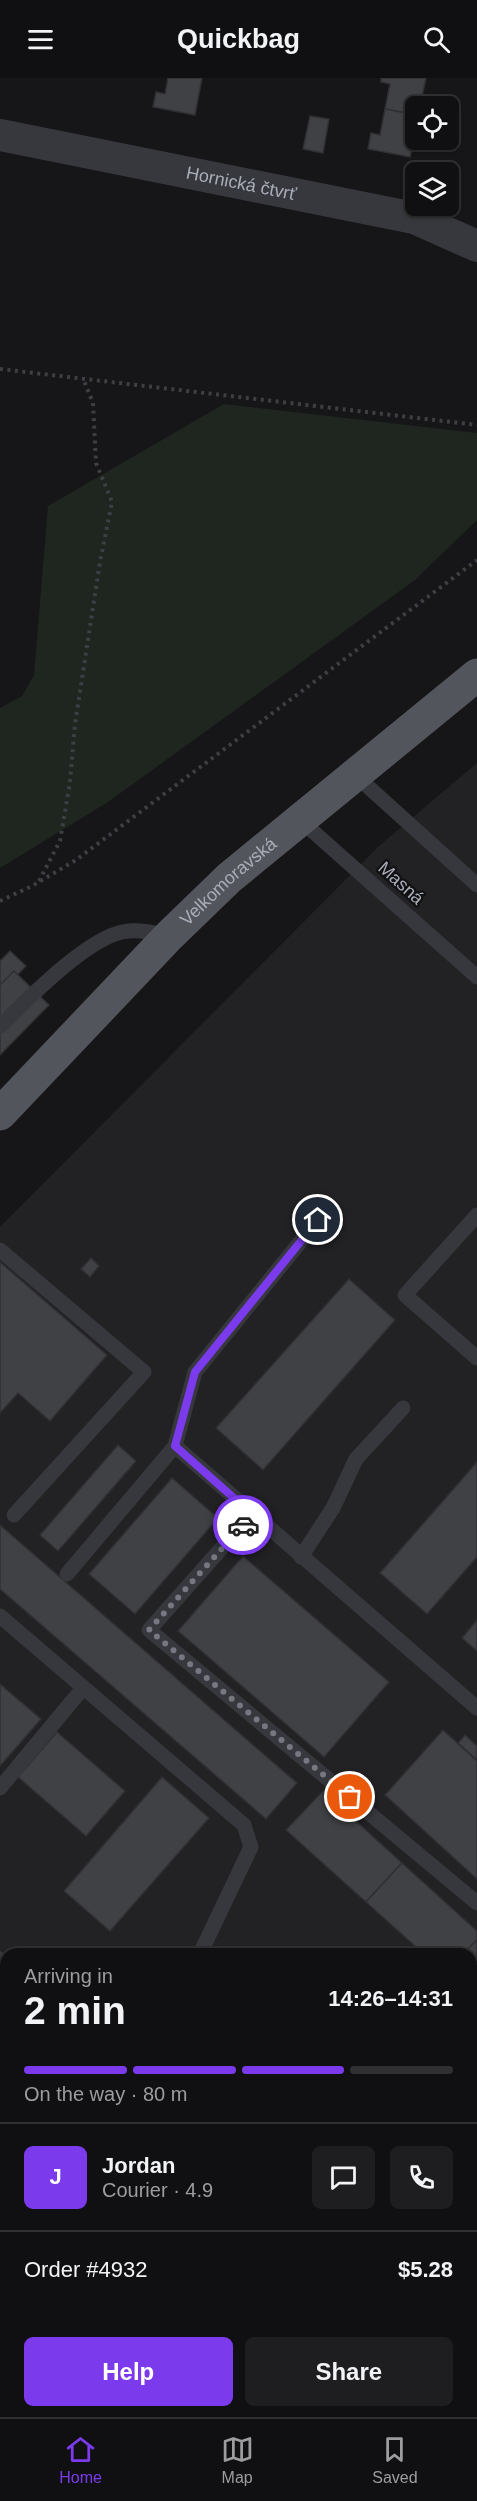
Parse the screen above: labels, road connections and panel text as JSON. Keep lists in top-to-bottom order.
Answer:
{
  "streets": {
    "main road": ["Velkomoravská"],
    "street": ["Hornická čtvrť"],
    "lane": ["Masná"]
  },
  "crossings": [
    ["Velkomoravská", "Masná"]
  ],
  "page": {
    "header": "Quickbag",
    "heading": ["2 min", "Arriving in", "14:26–14:31"],
    "panel": [
      "Jordan",
      "Courier · 4.9",
      "Order #4932",
      "$5.28"
    ],
    "bar": "On the way · 80 m",
    "round": "J",
    "buttons": ["Help", "Share"],
    "tabs": ["Home", "Map", "Saved"]
  }
}
